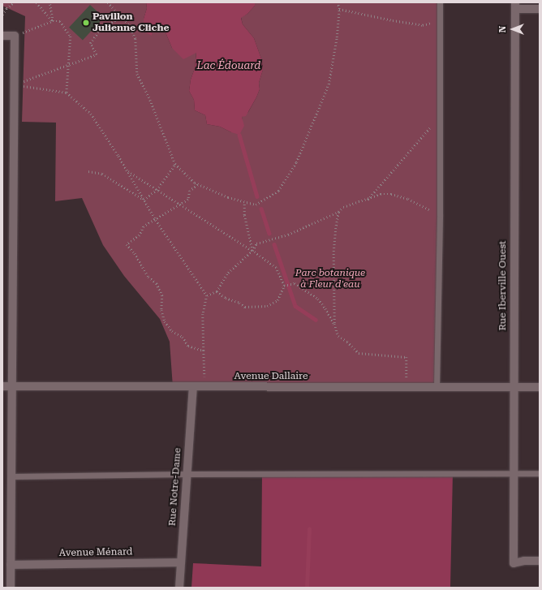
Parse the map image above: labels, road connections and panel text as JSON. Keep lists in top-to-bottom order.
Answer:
{
  "streets": {
    "street": [
      "Rue Iberville Ouest",
      "Avenue Dallaire",
      "Rue Notre-Dame",
      "Avenue Ménard"
    ]
  },
  "crossings": [
    ["Rue Iberville Ouest", "Avenue Dallaire"],
    ["Avenue Dallaire", "Rue Notre-Dame"],
    ["Rue Notre-Dame", "Avenue Ménard"]
  ],
  "water": ["Lac Édouard"],
  "parks": ["Parc botanique à Fleur d'eau"],
  "places": ["Pavillon Julienne Cliche"],
  "north": "left"
}
